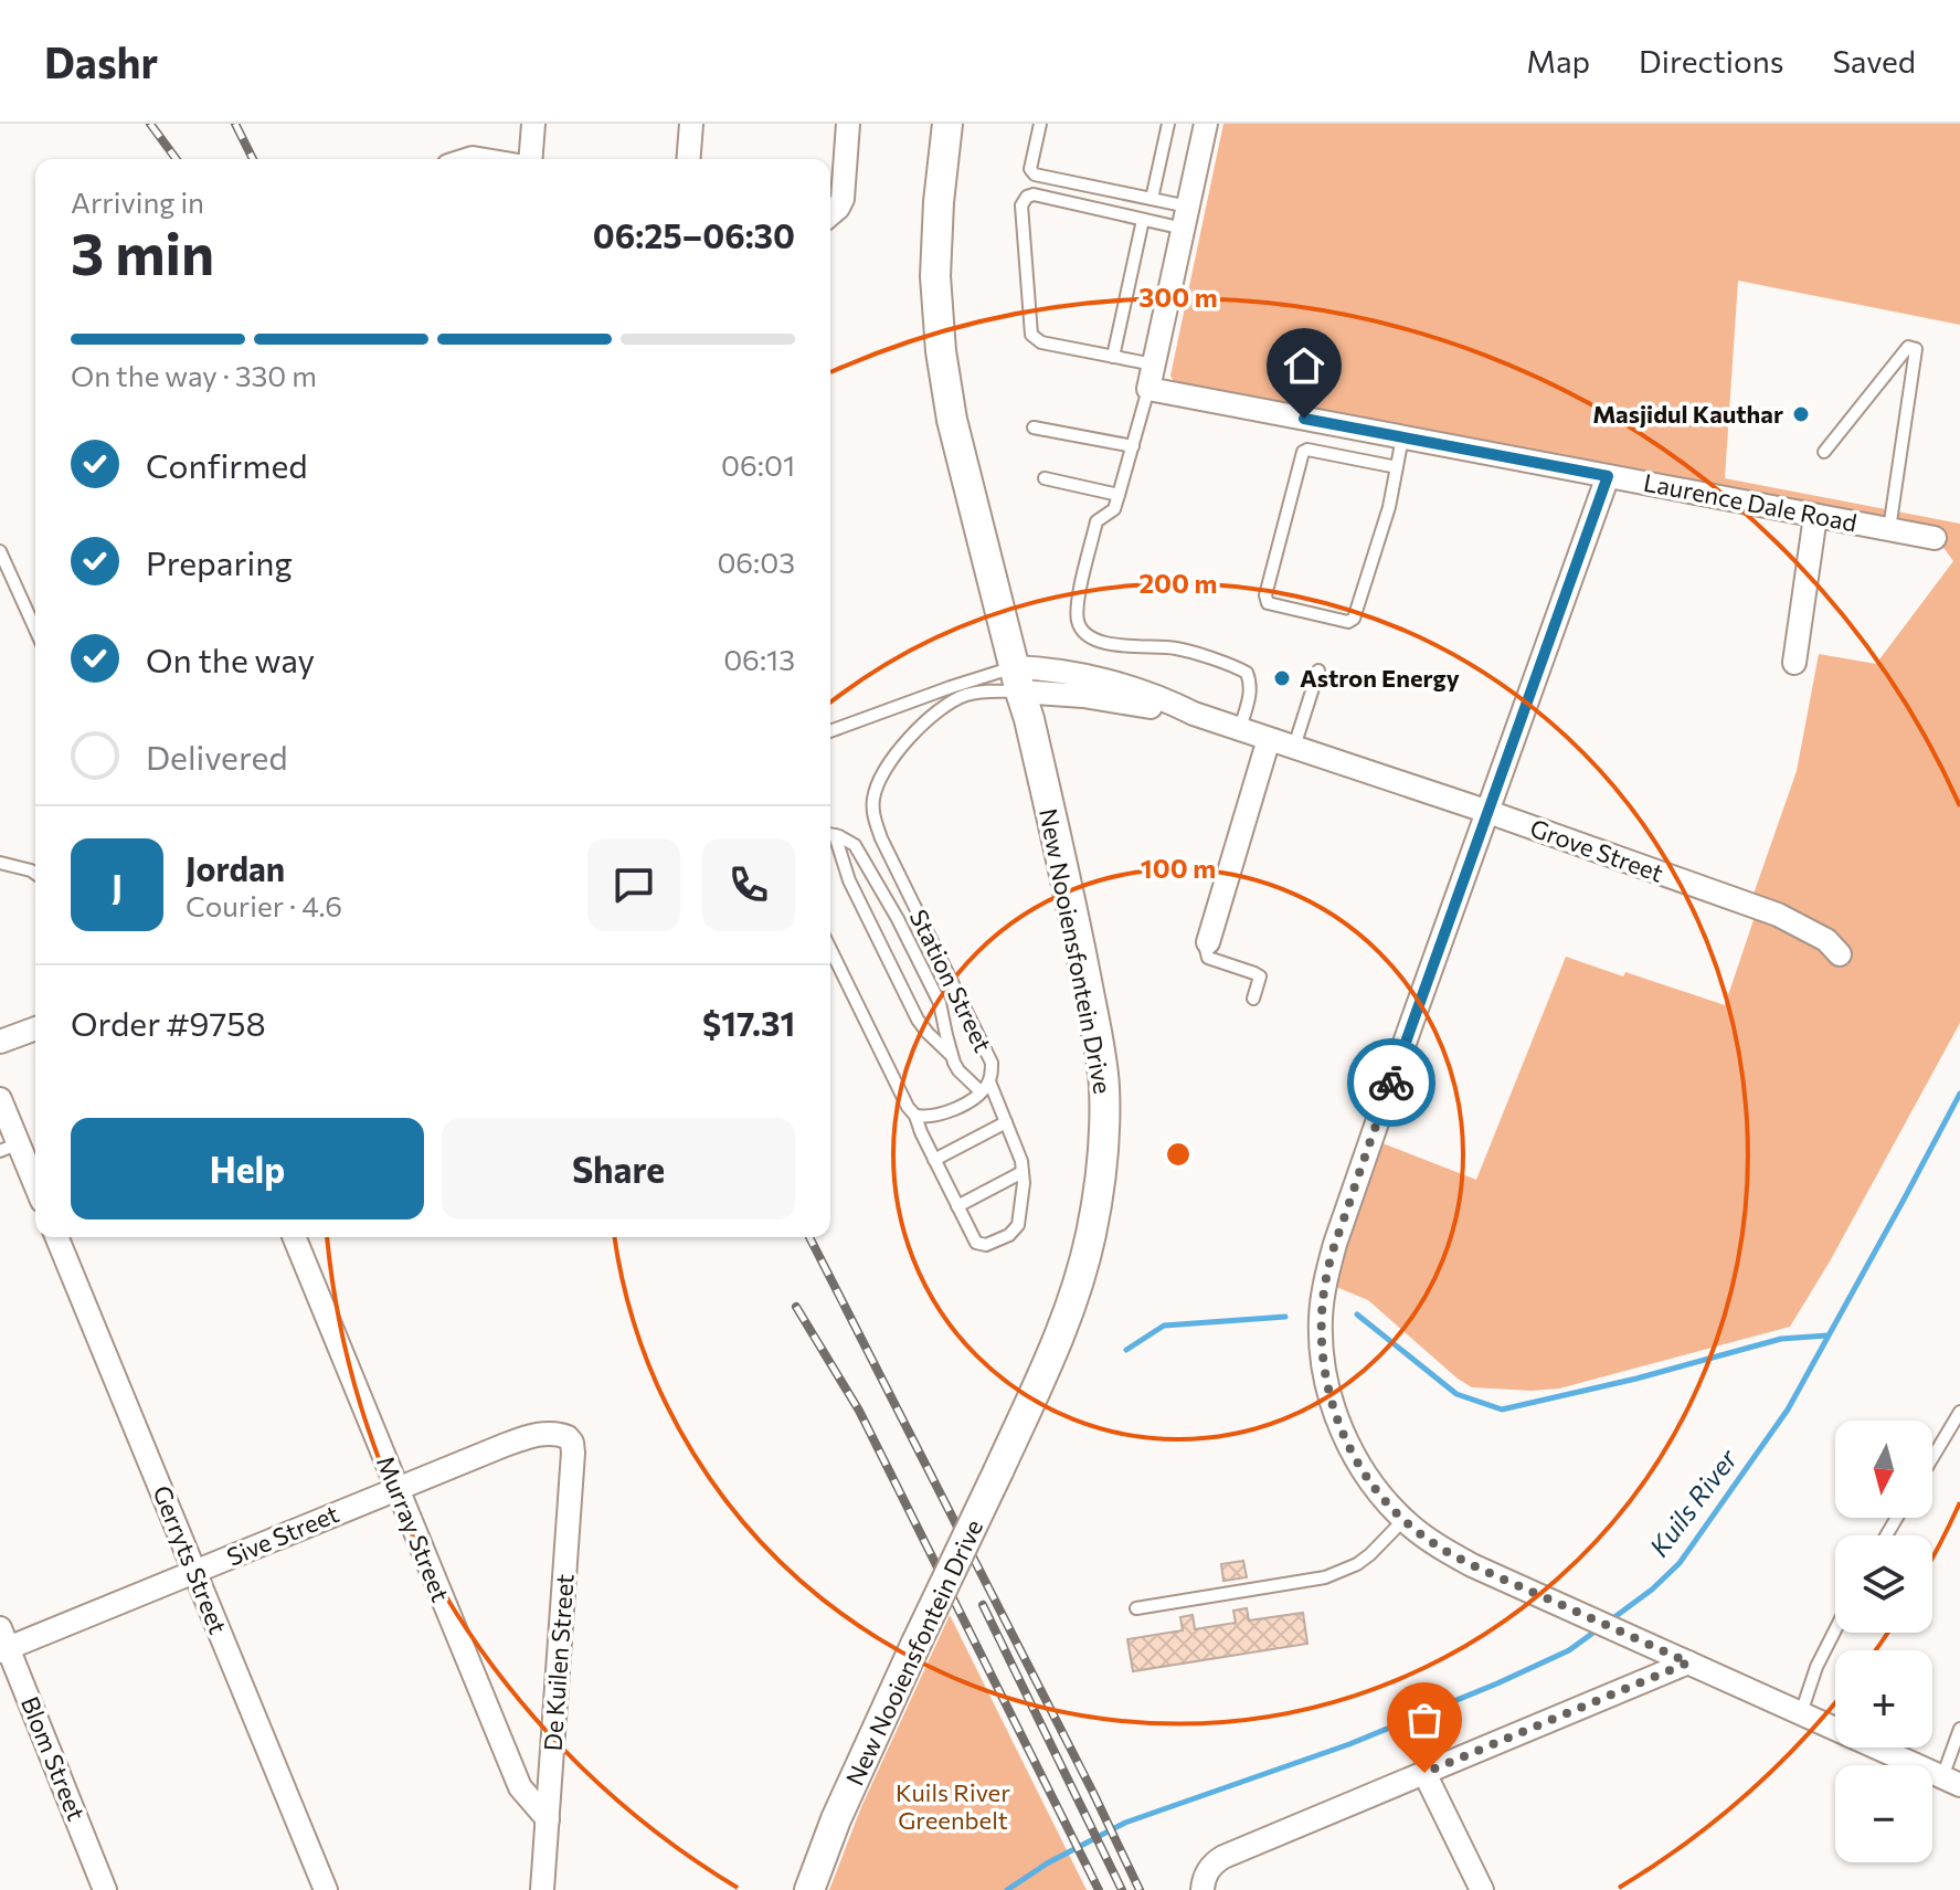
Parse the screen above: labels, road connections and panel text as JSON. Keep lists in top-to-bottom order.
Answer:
{
  "streets": {
    "street": [
      "Laurence Dale Road",
      "Grove Street",
      "New Nooiensfontein Drive",
      "Murray Street",
      "Sive Street",
      "Gerryts Street",
      "De Kuilen Street",
      "Blom Street"
    ],
    "lane": ["Station Street"]
  },
  "crossings": [
    ["Grove Street", "New Nooiensfontein Drive"],
    ["Grove Street", "Station Street"],
    ["New Nooiensfontein Drive", "Station Street"],
    ["Murray Street", "Sive Street"],
    ["Murray Street", "De Kuilen Street"],
    ["Sive Street", "Gerryts Street"],
    ["Sive Street", "De Kuilen Street"],
    ["Sive Street", "Blom Street"]
  ],
  "water": ["Kuils River"],
  "parks": ["Kuils River Greenbelt"],
  "places": ["Masjidul Kauthar", "Astron Energy"],
  "north": "bottom",
  "page": {
    "header": "Dashr",
    "nav": ["Map", "Directions", "Saved"],
    "heading": ["3 min", "Arriving in", "06:25–06:30"],
    "panel": [
      "Jordan",
      "Courier · 4.6",
      "Order #9758",
      "$17.31"
    ],
    "bar": "On the way · 330 m",
    "list": [
      ["Confirmed", "06:01"],
      ["Preparing", "06:03"],
      ["On the way", "06:13"],
      "Delivered"
    ],
    "round": "J",
    "buttons": ["Help", "Share"],
    "map_buttons": ["+", "−"]
  },
  "rings": ["300 m", "200 m", "100 m"]
}
